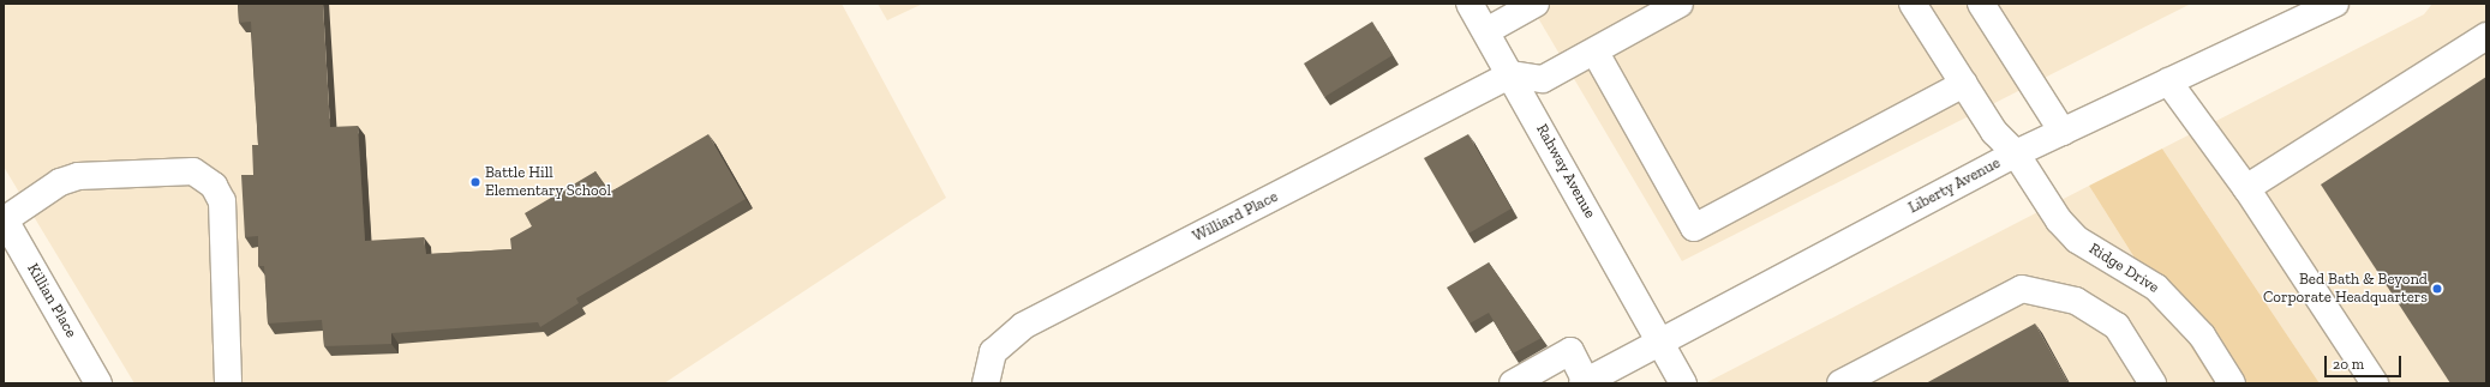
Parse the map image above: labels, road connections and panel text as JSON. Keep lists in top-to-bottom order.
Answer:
{
  "streets": {
    "street": [
      "Rahway Avenue",
      "Liberty Avenue",
      "Williard Place",
      "Ridge Drive",
      "Killian Place"
    ]
  },
  "crossings": [
    ["Rahway Avenue", "Liberty Avenue"],
    ["Rahway Avenue", "Williard Place"],
    ["Liberty Avenue", "Ridge Drive"]
  ],
  "places": ["Battle Hill Elementary School", "Bed Bath & Beyond Corporate Headquarters"],
  "scale_bar": "20 m"
}
